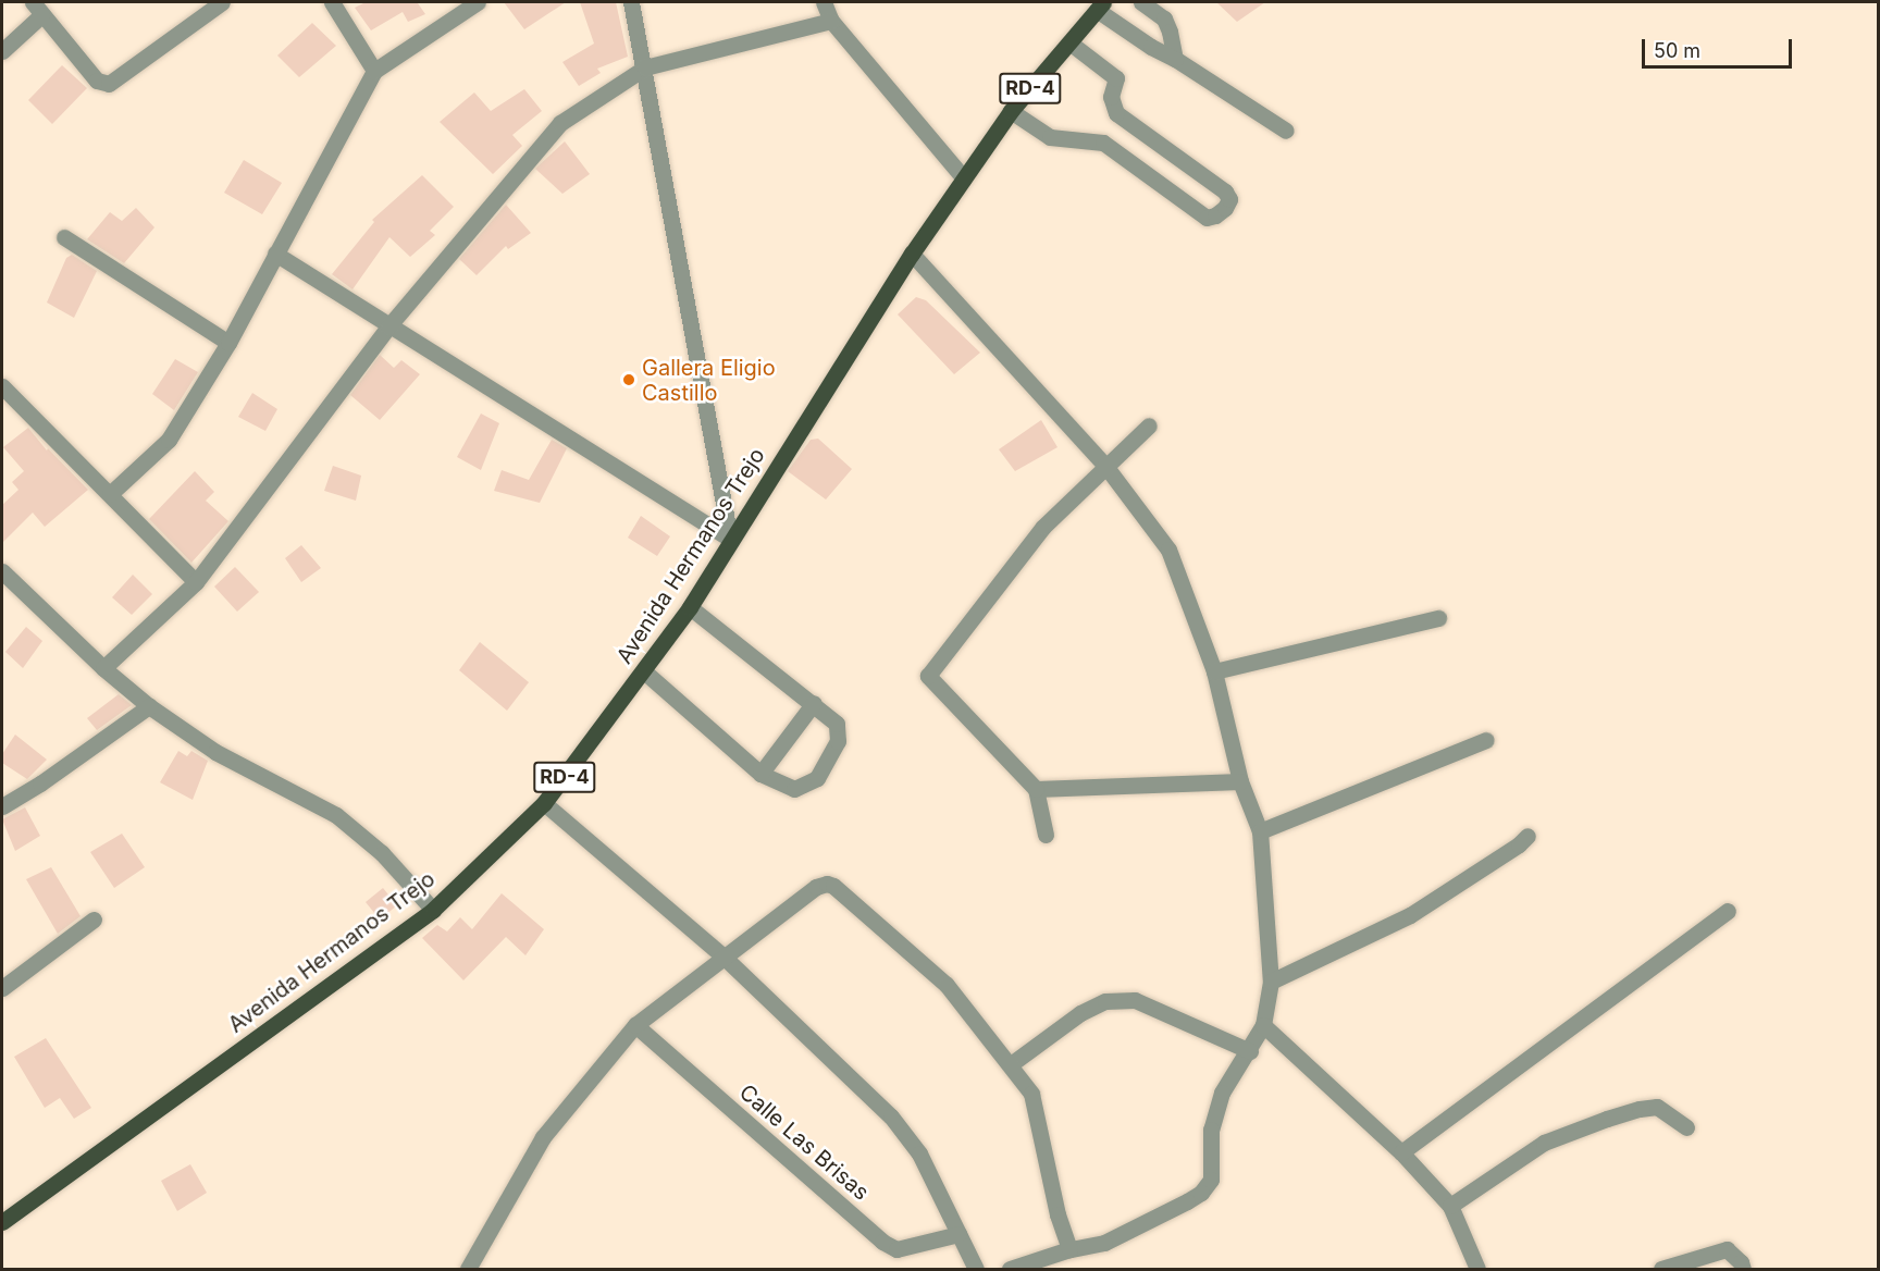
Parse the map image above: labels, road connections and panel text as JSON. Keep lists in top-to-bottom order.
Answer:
{
  "streets": {
    "main road": ["RD-4", "Avenida Hermanos Trejo"],
    "street": ["Calle Las Brisas"]
  },
  "crossings": [
    ["RD-4", "Avenida Hermanos Trejo"]
  ],
  "places": ["Gallera Eligio Castillo"],
  "scale_bar": "50 m"
}
